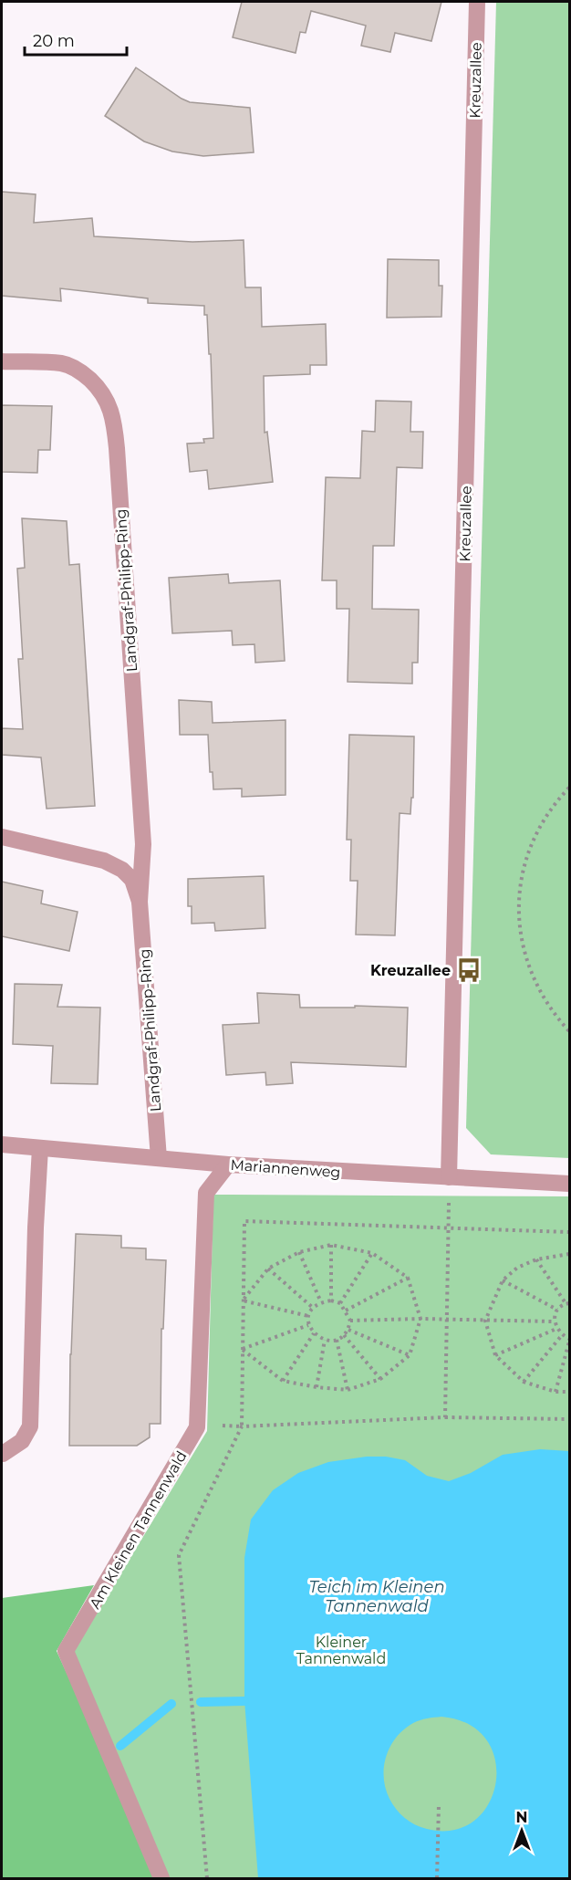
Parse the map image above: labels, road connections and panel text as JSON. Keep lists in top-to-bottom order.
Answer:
{
  "streets": {
    "street": [
      "Kreuzallee",
      "Landgraf-Philipp-Ring",
      "Mariannenweg",
      "Am Kleinen Tannenwald"
    ]
  },
  "crossings": [
    ["Kreuzallee", "Mariannenweg"],
    ["Landgraf-Philipp-Ring", "Mariannenweg"],
    ["Mariannenweg", "Am Kleinen Tannenwald"]
  ],
  "water": ["Teich im Kleinen Tannenwald"],
  "parks": ["Kleiner Tannenwald"],
  "places": {
    "bus stop": ["Kreuzallee"]
  },
  "scale_bar": "20 m",
  "north": "top"
}
